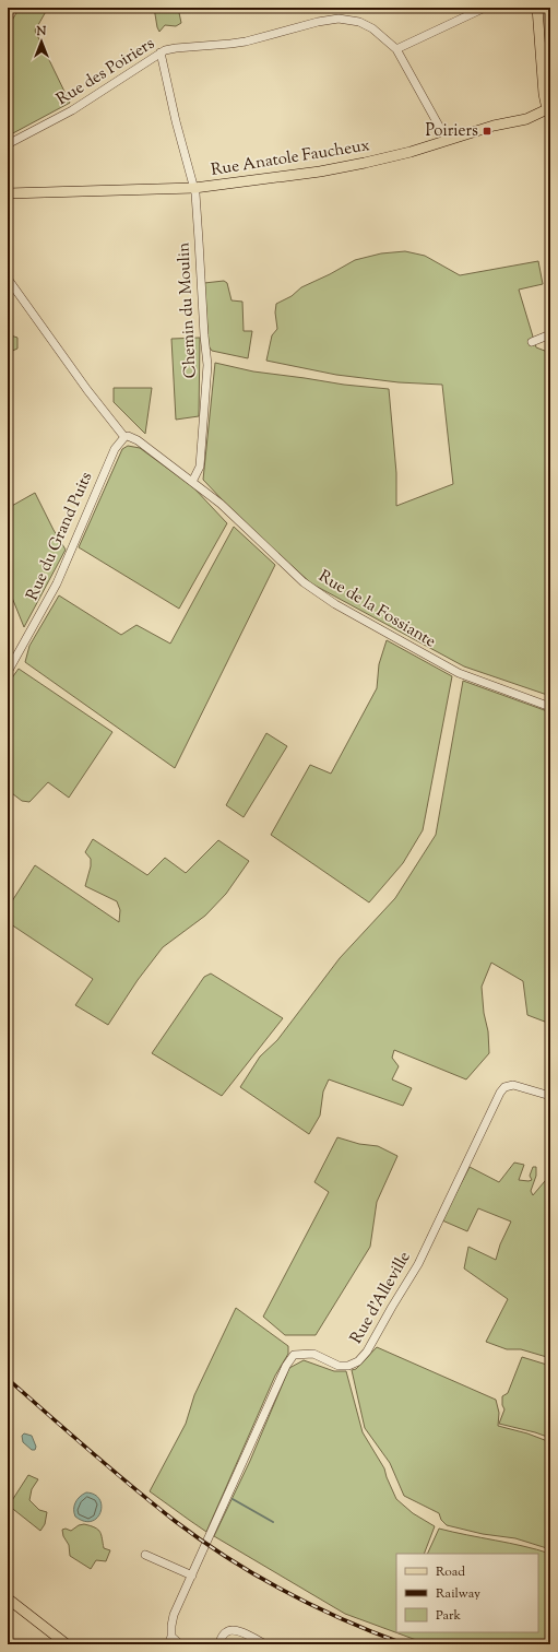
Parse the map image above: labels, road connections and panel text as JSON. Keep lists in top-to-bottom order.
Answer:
{
  "streets": {
    "main road": ["Rue Anatole Faucheux"],
    "street": [
      "Rue des Poiriers",
      "Chemin du Moulin",
      "Rue du Grand Puits",
      "Rue de la Fossiante",
      "Rue d'Alleville"
    ]
  },
  "crossings": [
    ["Rue des Poiriers", "Rue Anatole Faucheux"],
    ["Rue des Poiriers", "Chemin du Moulin"],
    ["Rue Anatole Faucheux", "Chemin du Moulin"],
    ["Chemin du Moulin", "Rue de la Fossiante"]
  ],
  "places": {
    "transit": ["Poiriers"]
  },
  "legend": ["Road", "Railway", "Park"],
  "north": "top"
}
